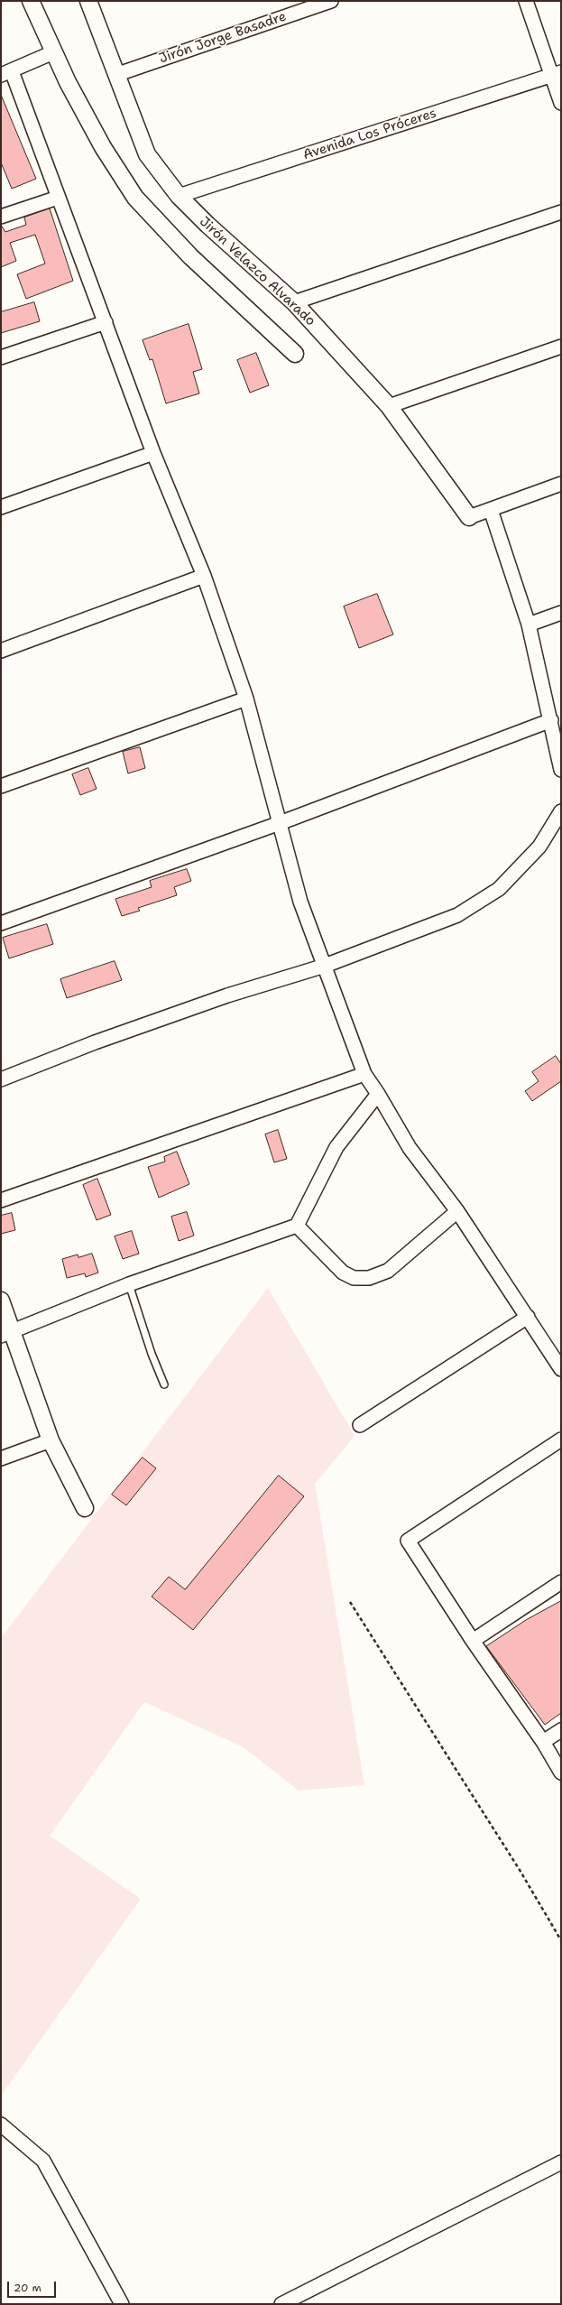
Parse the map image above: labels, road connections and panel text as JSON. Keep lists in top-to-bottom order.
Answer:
{
  "streets": {
    "street": ["Jirón Jorge Basadre", "Avenida Los Próceres", "Jirón Velazco Alvarado"]
  },
  "crossings": [
    ["Jirón Jorge Basadre", "Jirón Velazco Alvarado"],
    ["Avenida Los Próceres", "Jirón Velazco Alvarado"]
  ],
  "scale_bar": "20 m"
}
